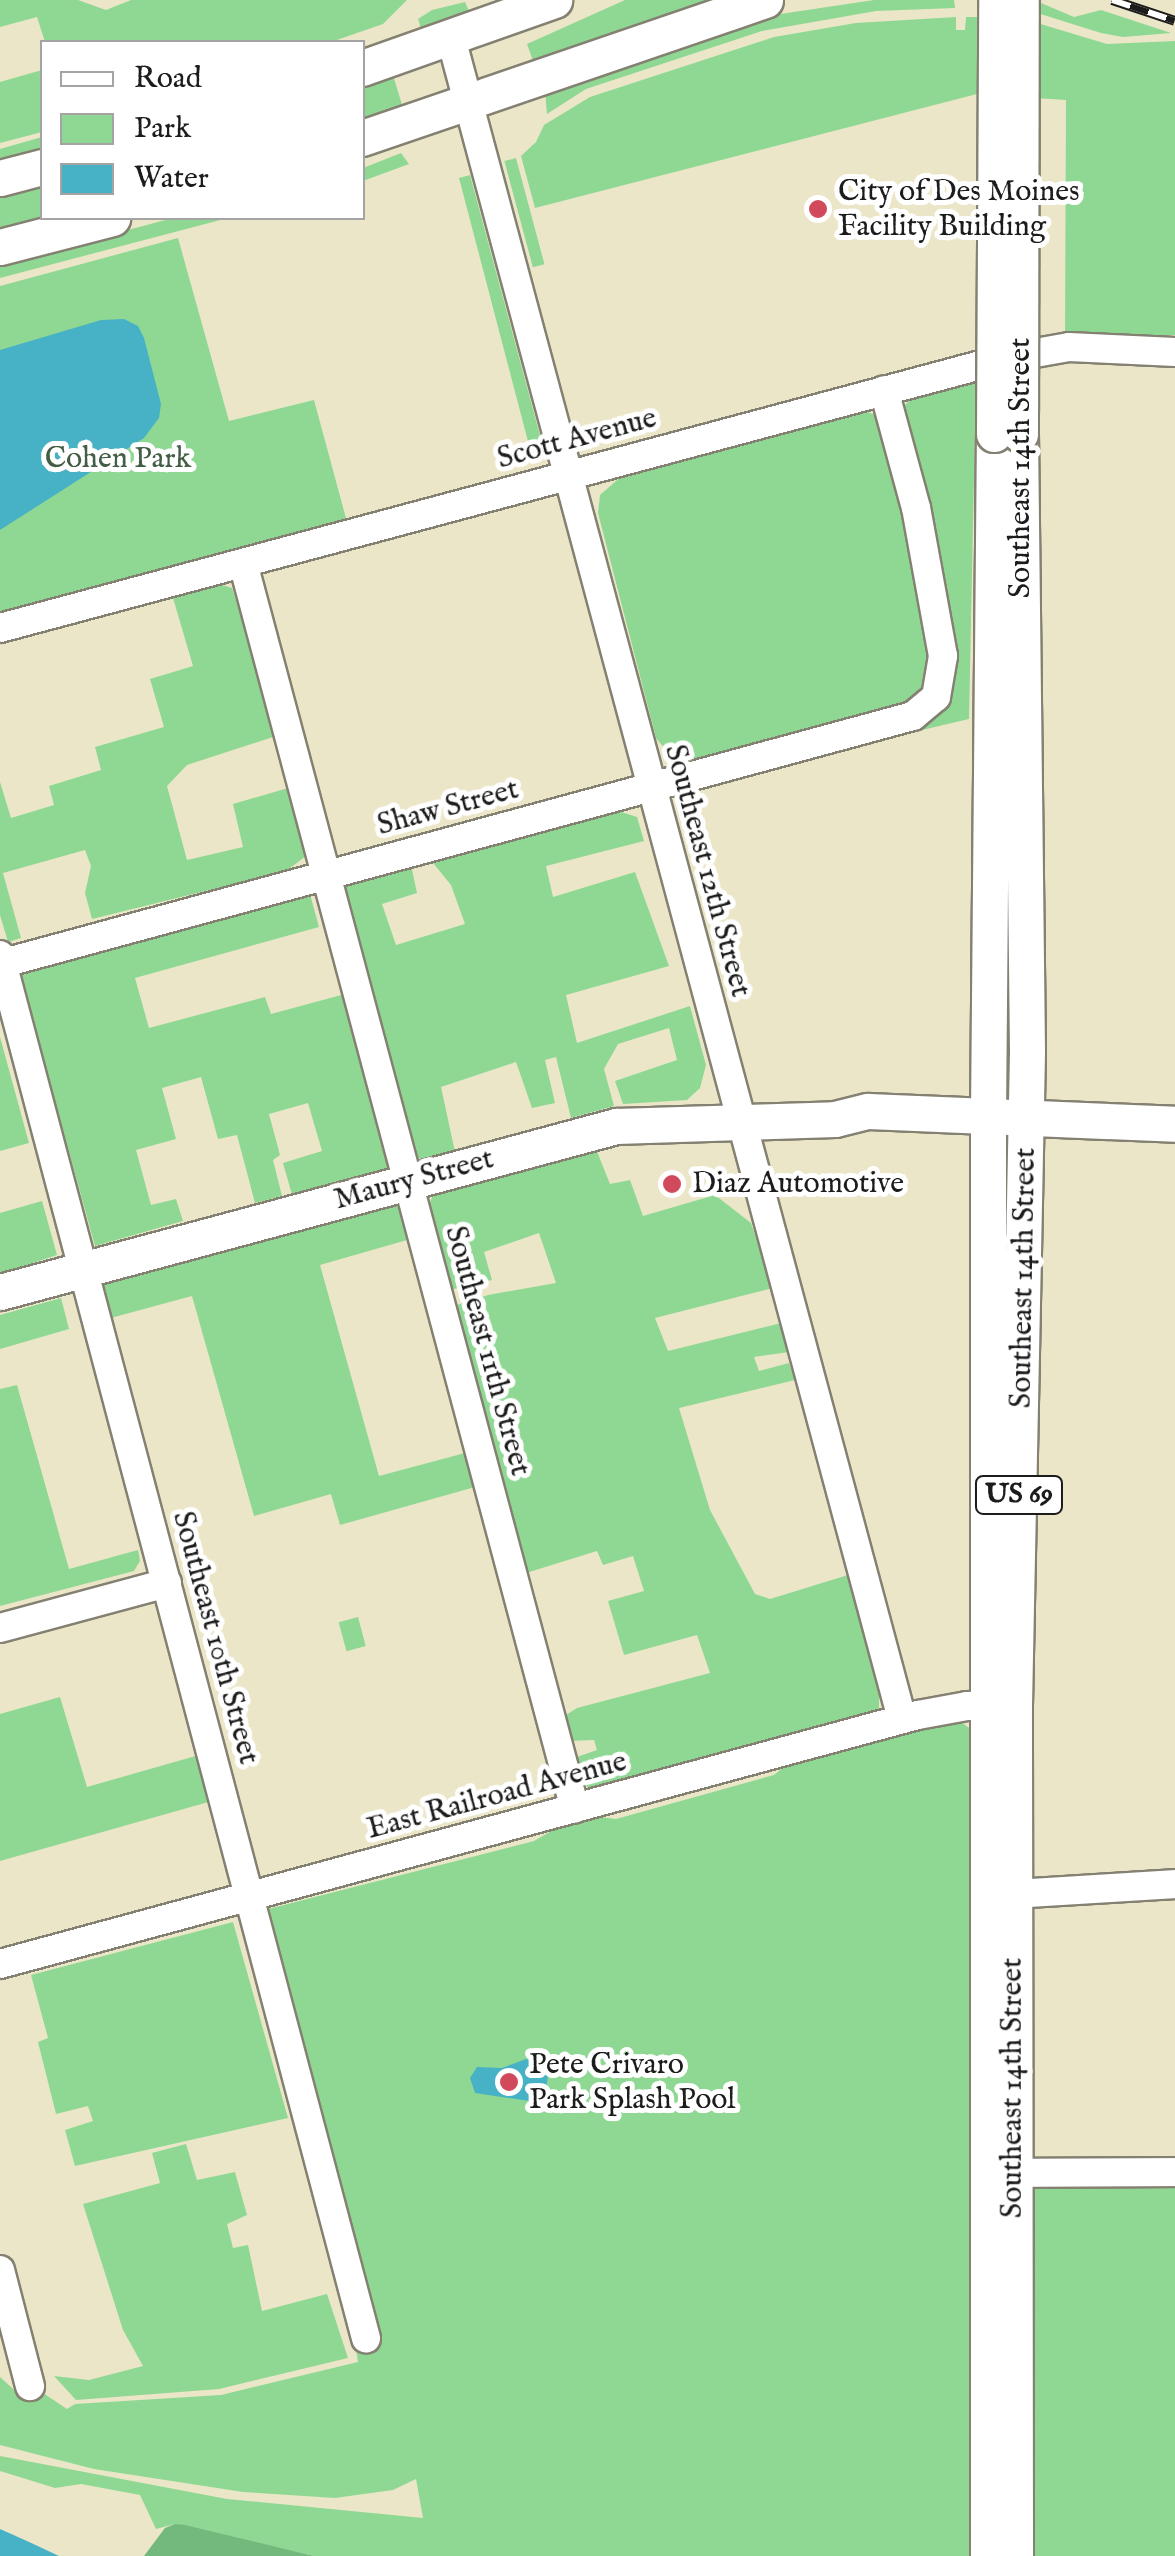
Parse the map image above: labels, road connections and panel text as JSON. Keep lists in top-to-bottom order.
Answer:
{
  "streets": {
    "main road": ["Southeast 14th Street", "Maury Street", "US 69"],
    "street": [
      "Scott Avenue",
      "Shaw Street",
      "Southeast 12th Street",
      "Southeast 11th Street",
      "Southeast 10th Street",
      "East Railroad Avenue"
    ]
  },
  "crossings": [
    ["Scott Avenue", "Shaw Street"],
    ["Scott Avenue", "Southeast 12th Street"],
    ["Scott Avenue", "Southeast 11th Street"],
    ["Southeast 14th Street", "Maury Street"],
    ["Southeast 14th Street", "East Railroad Avenue"],
    ["Shaw Street", "Southeast 12th Street"],
    ["Shaw Street", "Southeast 11th Street"],
    ["Shaw Street", "Southeast 10th Street"],
    ["Southeast 12th Street", "Maury Street"],
    ["Southeast 12th Street", "East Railroad Avenue"],
    ["Maury Street", "Southeast 11th Street"],
    ["Maury Street", "Southeast 10th Street"],
    ["Southeast 11th Street", "East Railroad Avenue"],
    ["Southeast 10th Street", "East Railroad Avenue"]
  ],
  "parks": ["Cohen Park"],
  "places": ["City of Des Moines Facility Building", "Diaz Automotive", "Pete Crivaro Park Splash Pool"],
  "legend": ["Road", "Park", "Water"]
}
